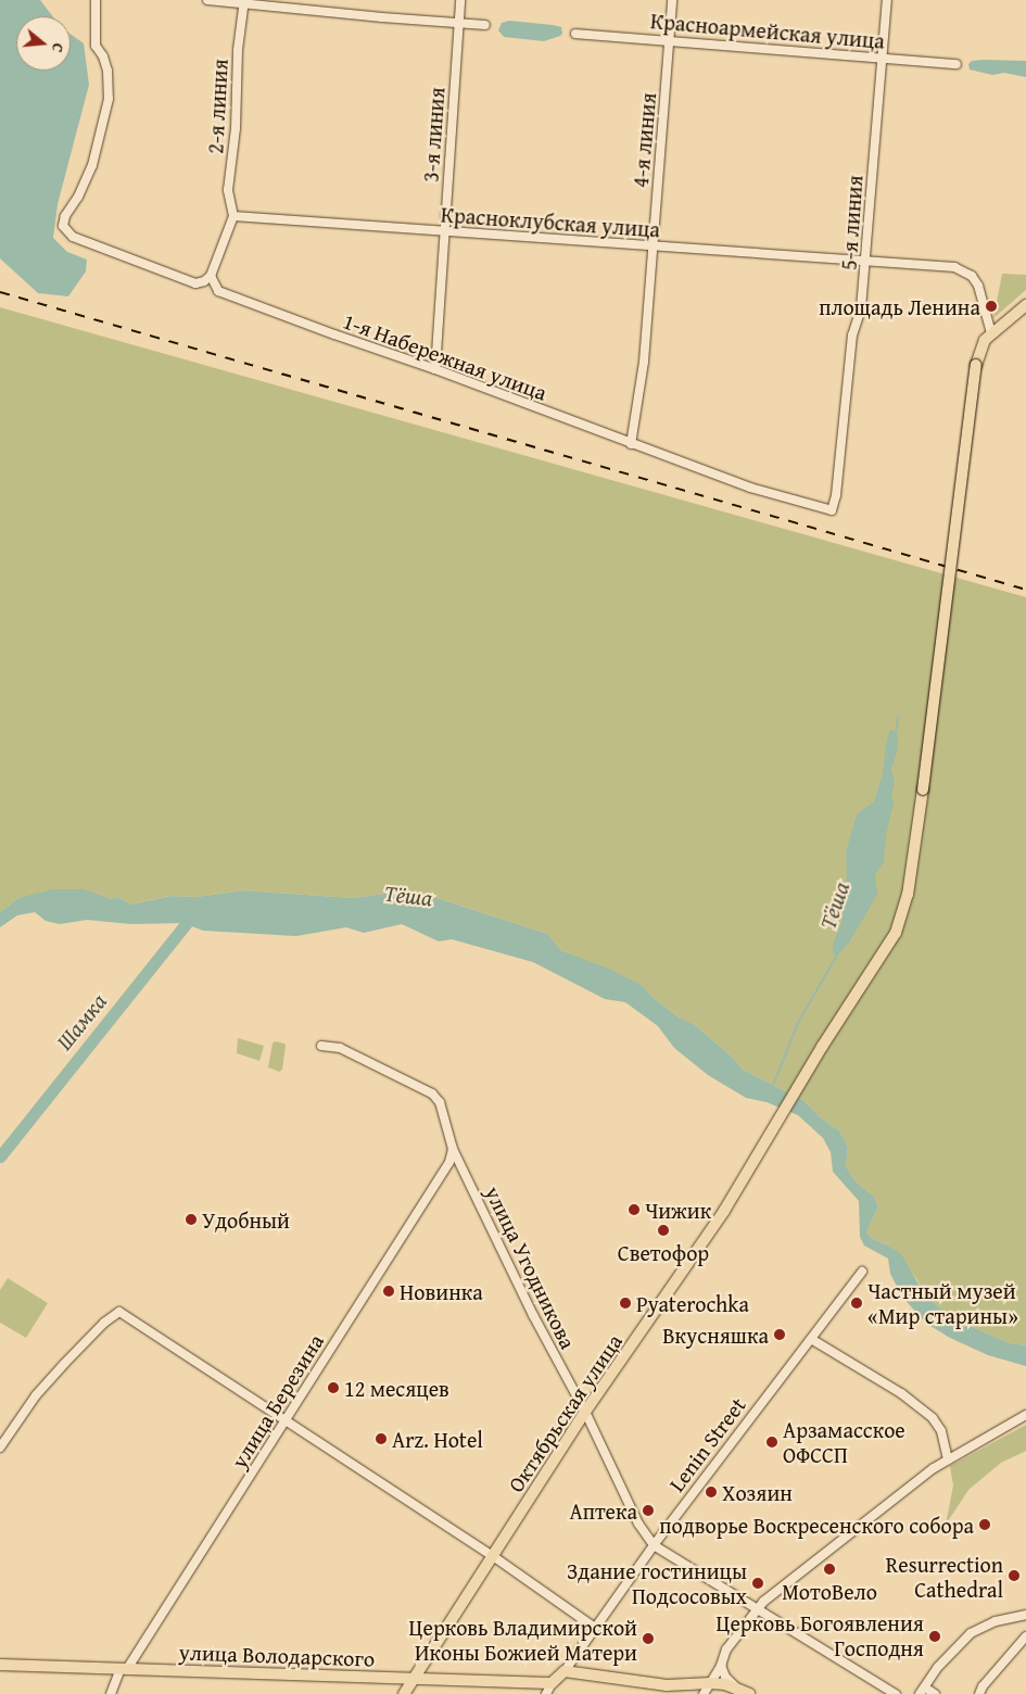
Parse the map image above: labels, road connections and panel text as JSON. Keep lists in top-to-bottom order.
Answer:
{
  "streets": {
    "main road": ["Октябрьская улица", "Lenin Street", "улица Володарского"],
    "street": [
      "Красноармейская улица",
      "2-я линия",
      "3-я линия",
      "4-я линия",
      "Красноклубская улица",
      "5-я линия",
      "1-я Набережная улица",
      "улица Угодникова",
      "улица Березина"
    ]
  },
  "crossings": [
    ["Красноармейская улица", "4-я линия"],
    ["Красноармейская улица", "5-я линия"],
    ["2-я линия", "Красноклубская улица"],
    ["3-я линия", "Красноклубская улица"],
    ["3-я линия", "1-я Набережная улица"],
    ["4-я линия", "Красноклубская улица"],
    ["4-я линия", "1-я Набережная улица"],
    ["Красноклубская улица", "5-я линия"],
    ["Красноклубская улица", "Октябрьская улица"],
    ["5-я линия", "1-я Набережная улица"],
    ["улица Угодникова", "улица Березина"],
    ["улица Угодникова", "Октябрьская улица"],
    ["улица Угодникова", "Lenin Street"],
    ["улица Березина", "улица Володарского"],
    ["Октябрьская улица", "улица Володарского"],
    ["Lenin Street", "улица Володарского"]
  ],
  "water": ["Тёша", "Шамка"],
  "places": [
    "площадь Ленина",
    "Чижик",
    "Удобный",
    "Светофор",
    "Новинка",
    "Pyaterochka",
    "Частный музей «Мир старины»",
    "Вкусняшка",
    "12 месяцев",
    "Arz. Hotel",
    "Арзамасское ОФССП",
    "Хозяин",
    "Аптека",
    "подворье Воскресенского собора",
    "МотоВело",
    "Resurrection Cathedral",
    "Здание гостиницы Подсосовых",
    "Церковь Богоявления Господня",
    "Церковь Владимирской Иконы Божией Матери"
  ],
  "north": "right"
}
